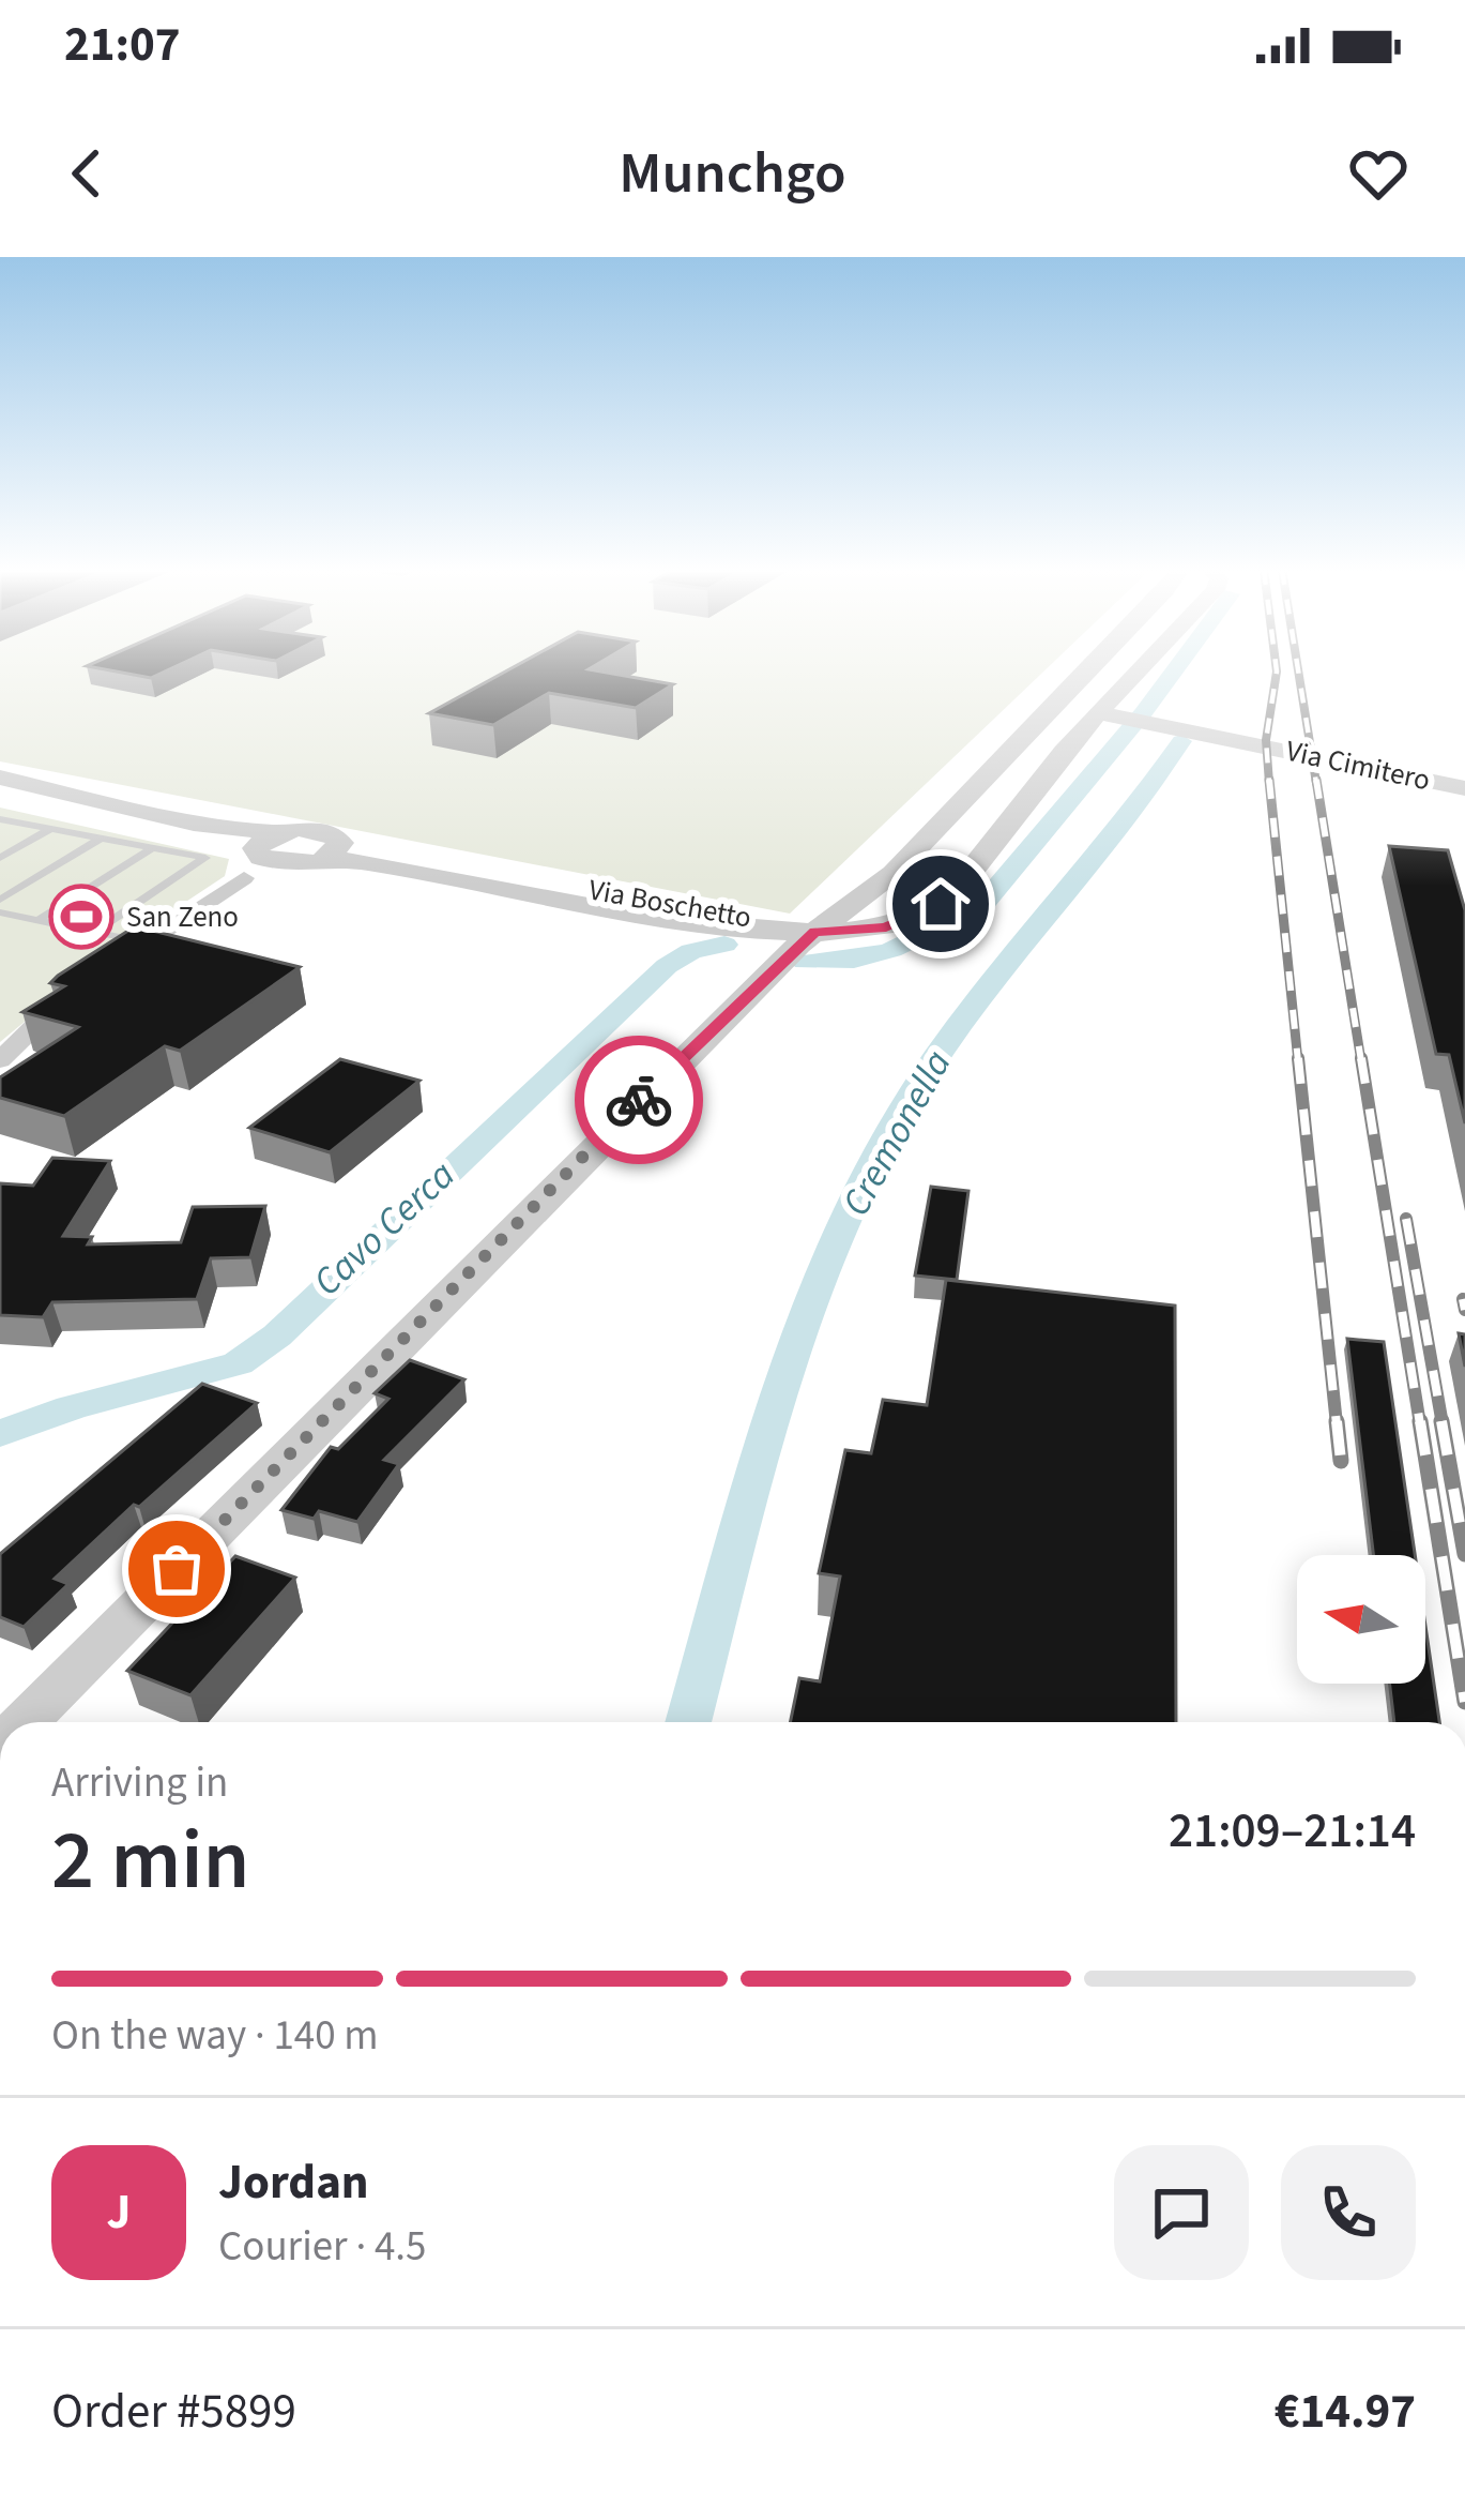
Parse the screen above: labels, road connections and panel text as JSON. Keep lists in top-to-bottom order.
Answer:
{
  "streets": {
    "street": ["Via Cimitero", "Via Boschetto"]
  },
  "water": ["Cremonella", "Cavo Cerca"],
  "places": {
    "sports": ["San Zeno"]
  },
  "north": "left",
  "page": {
    "status": "21:07",
    "header": "Munchgo",
    "heading": ["2 min", "Arriving in", "21:09–21:14"],
    "panel": [
      "Jordan",
      "Courier · 4.5",
      "Order #5899",
      "€14.97"
    ],
    "bar": "On the way · 140 m",
    "round": "J"
  }
}
